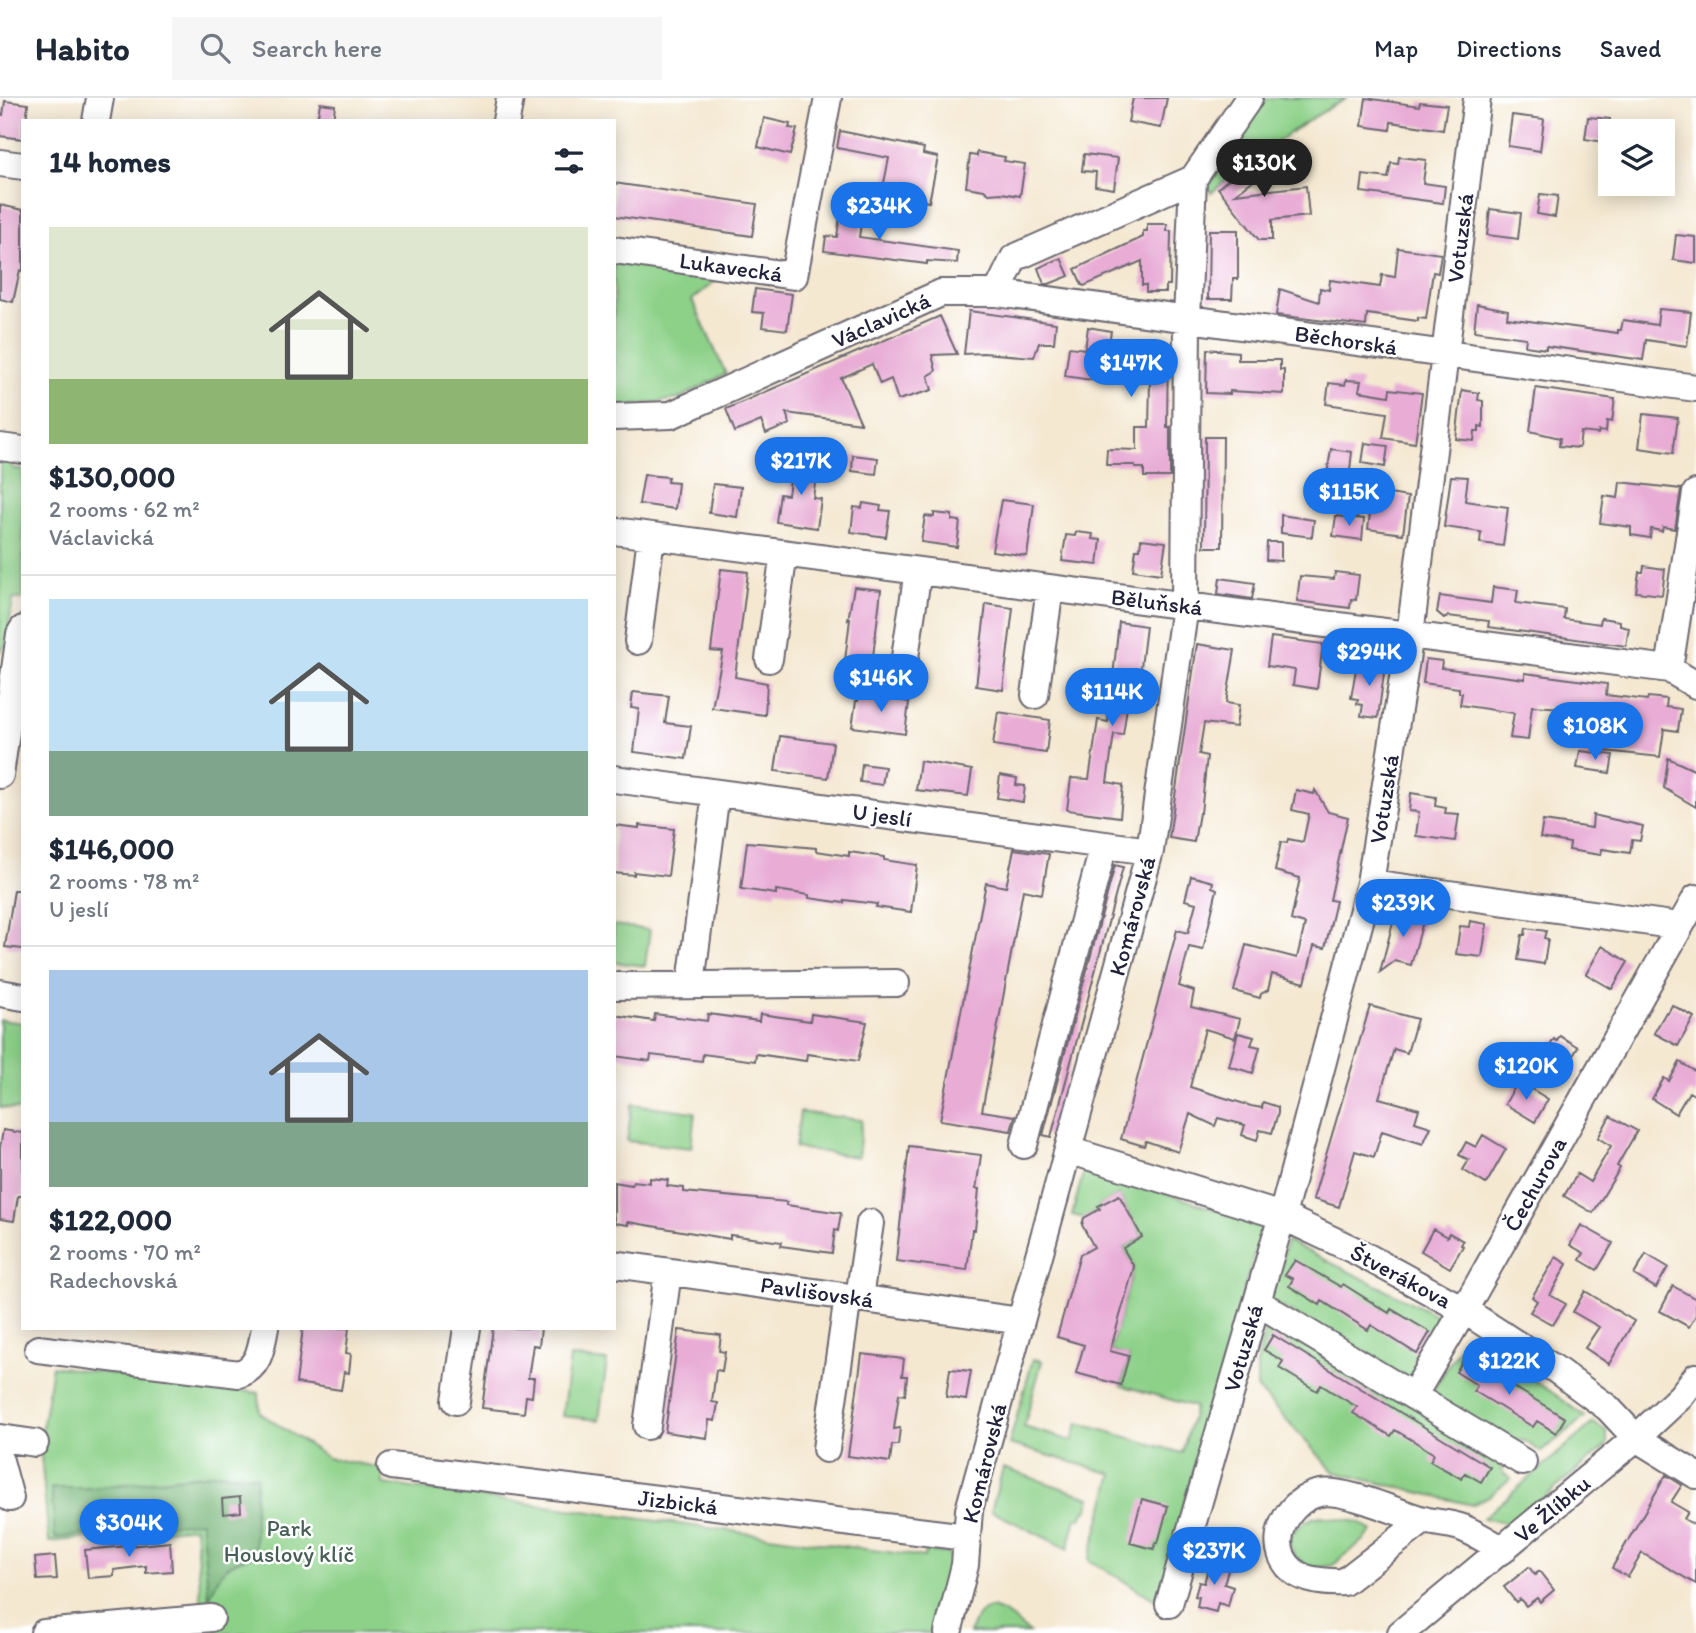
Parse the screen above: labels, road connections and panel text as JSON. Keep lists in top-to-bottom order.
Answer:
{
  "streets": {
    "street": [
      "Votuzská",
      "Lukavecká",
      "Václavická",
      "Běchorská",
      "Běluňská",
      "U jeslí",
      "Komárovská",
      "Čechurova",
      "Štverákova",
      "Pavlišovská",
      "Jizbická",
      "Ve Žlíbku"
    ]
  },
  "crossings": [
    ["Votuzská", "Běchorská"],
    ["Votuzská", "Běluňská"],
    ["Votuzská", "Štverákova"],
    ["Václavická", "Běchorská"],
    ["Běchorská", "Komárovská"],
    ["Běluňská", "Komárovská"],
    ["U jeslí", "Komárovská"],
    ["Komárovská", "Štverákova"],
    ["Komárovská", "Pavlišovská"],
    ["Komárovská", "Jizbická"],
    ["Čechurova", "Štverákova"],
    ["Štverákova", "Ve Žlíbku"]
  ],
  "parks": ["Park Houslový klíč"],
  "page": {
    "header": "Habito",
    "search": "Search here",
    "nav": ["Map", "Directions", "Saved"],
    "heading": "14 homes",
    "price": [
      "$130K",
      "$234K",
      "$147K",
      "$217K",
      "$115K",
      "$294K",
      "$146K",
      "$114K",
      "$108K",
      "$239K",
      "$120K",
      "$122K",
      "$304K",
      "$237K"
    ],
    "list": [
      {
        "name": "$130,000",
        "note": "2 rooms · 62 m² · Václavická"
      },
      {
        "name": "$146,000",
        "note": "2 rooms · 78 m² · U jeslí"
      },
      {
        "name": "$122,000",
        "note": "2 rooms · 70 m² · Radechovská"
      }
    ]
  }
}
